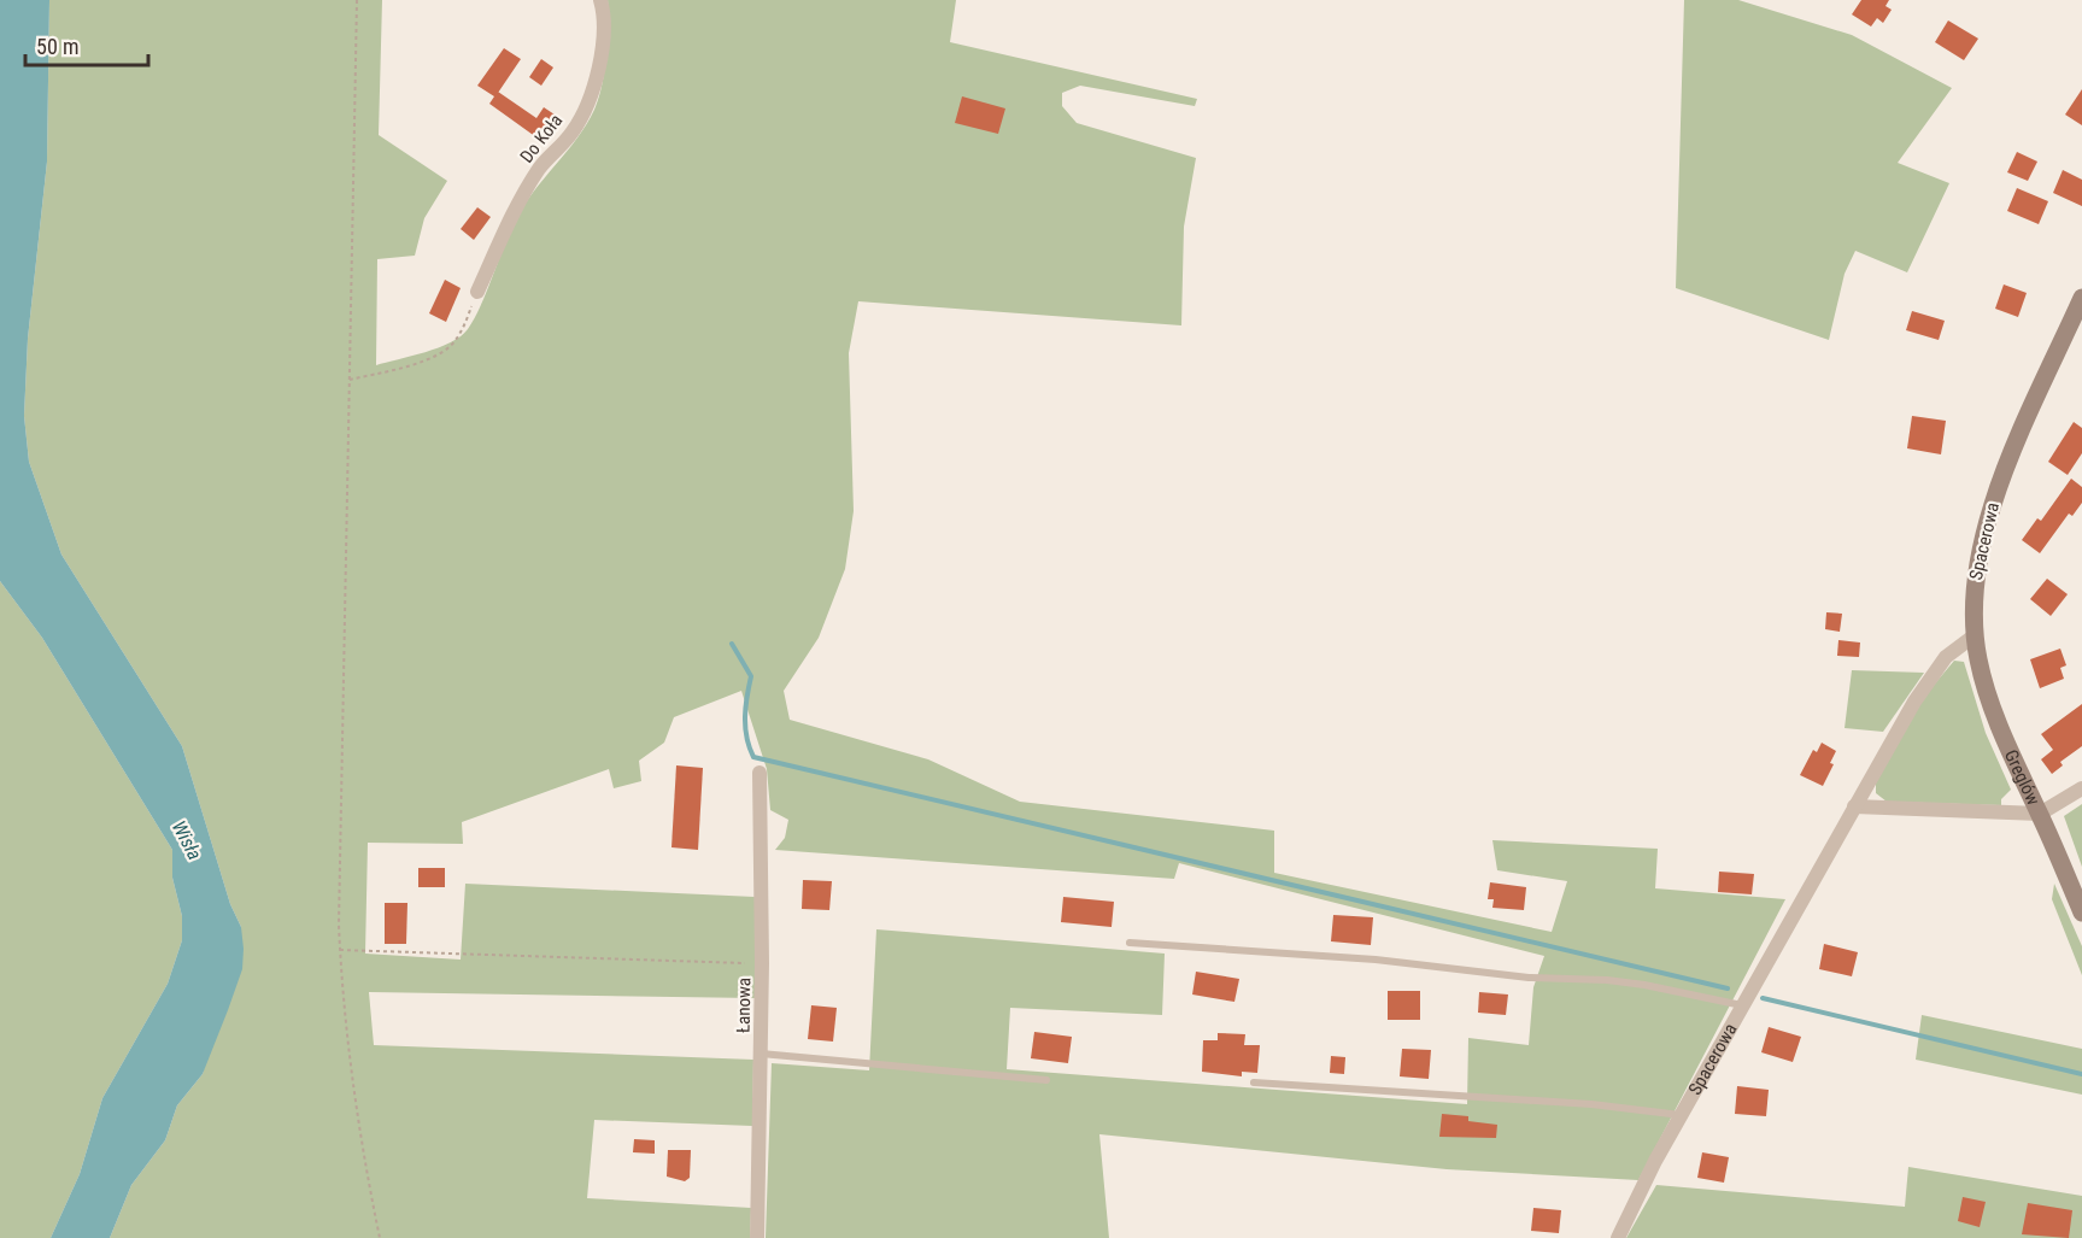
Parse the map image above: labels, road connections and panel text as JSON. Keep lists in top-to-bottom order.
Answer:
{
  "streets": {
    "street": [
      "Do Koła",
      "Spacerowa",
      "Greglów",
      "Łanowa"
    ]
  },
  "crossings": [
    ["Spacerowa", "Greglów"]
  ],
  "water": ["Wisła"],
  "scale_bar": "50 m"
}
